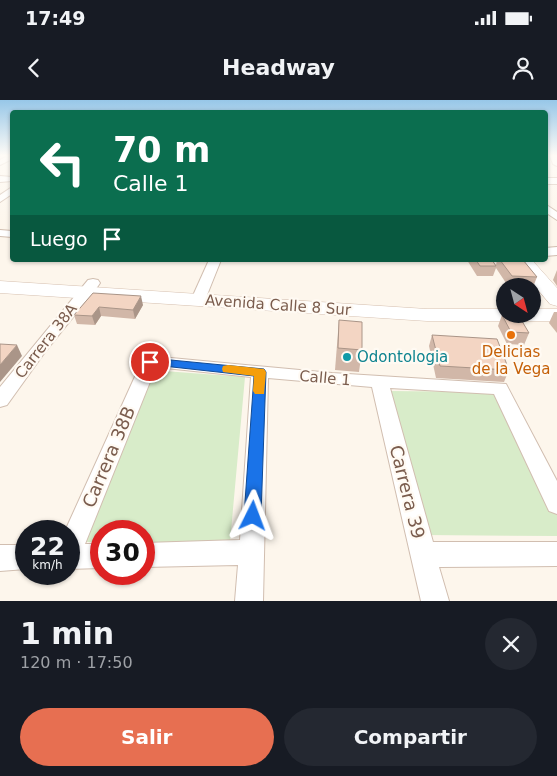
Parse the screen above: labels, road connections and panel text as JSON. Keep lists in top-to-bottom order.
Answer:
{
  "streets": {
    "main road": ["Avenida Calle 8 Sur"],
    "street": [
      "Carrera 38A",
      "Calle 1",
      "Carrera 38B",
      "Carrera 39"
    ]
  },
  "crossings": [
    ["Avenida Calle 8 Sur", "Carrera 38A"],
    ["Calle 1", "Carrera 38B"],
    ["Calle 1", "Carrera 39"]
  ],
  "places": ["Delicias de la Vega", "Odontologia"],
  "north": "bottom right",
  "page": {
    "status": "17:49",
    "header": "Headway",
    "turn": ["70 m", "Calle 1"],
    "then": "Luego",
    "speed": "22 km/h",
    "limit": "30",
    "heading": ["1 min", "120 m · 17:50"],
    "buttons": ["Salir", "Compartir"]
  }
}
